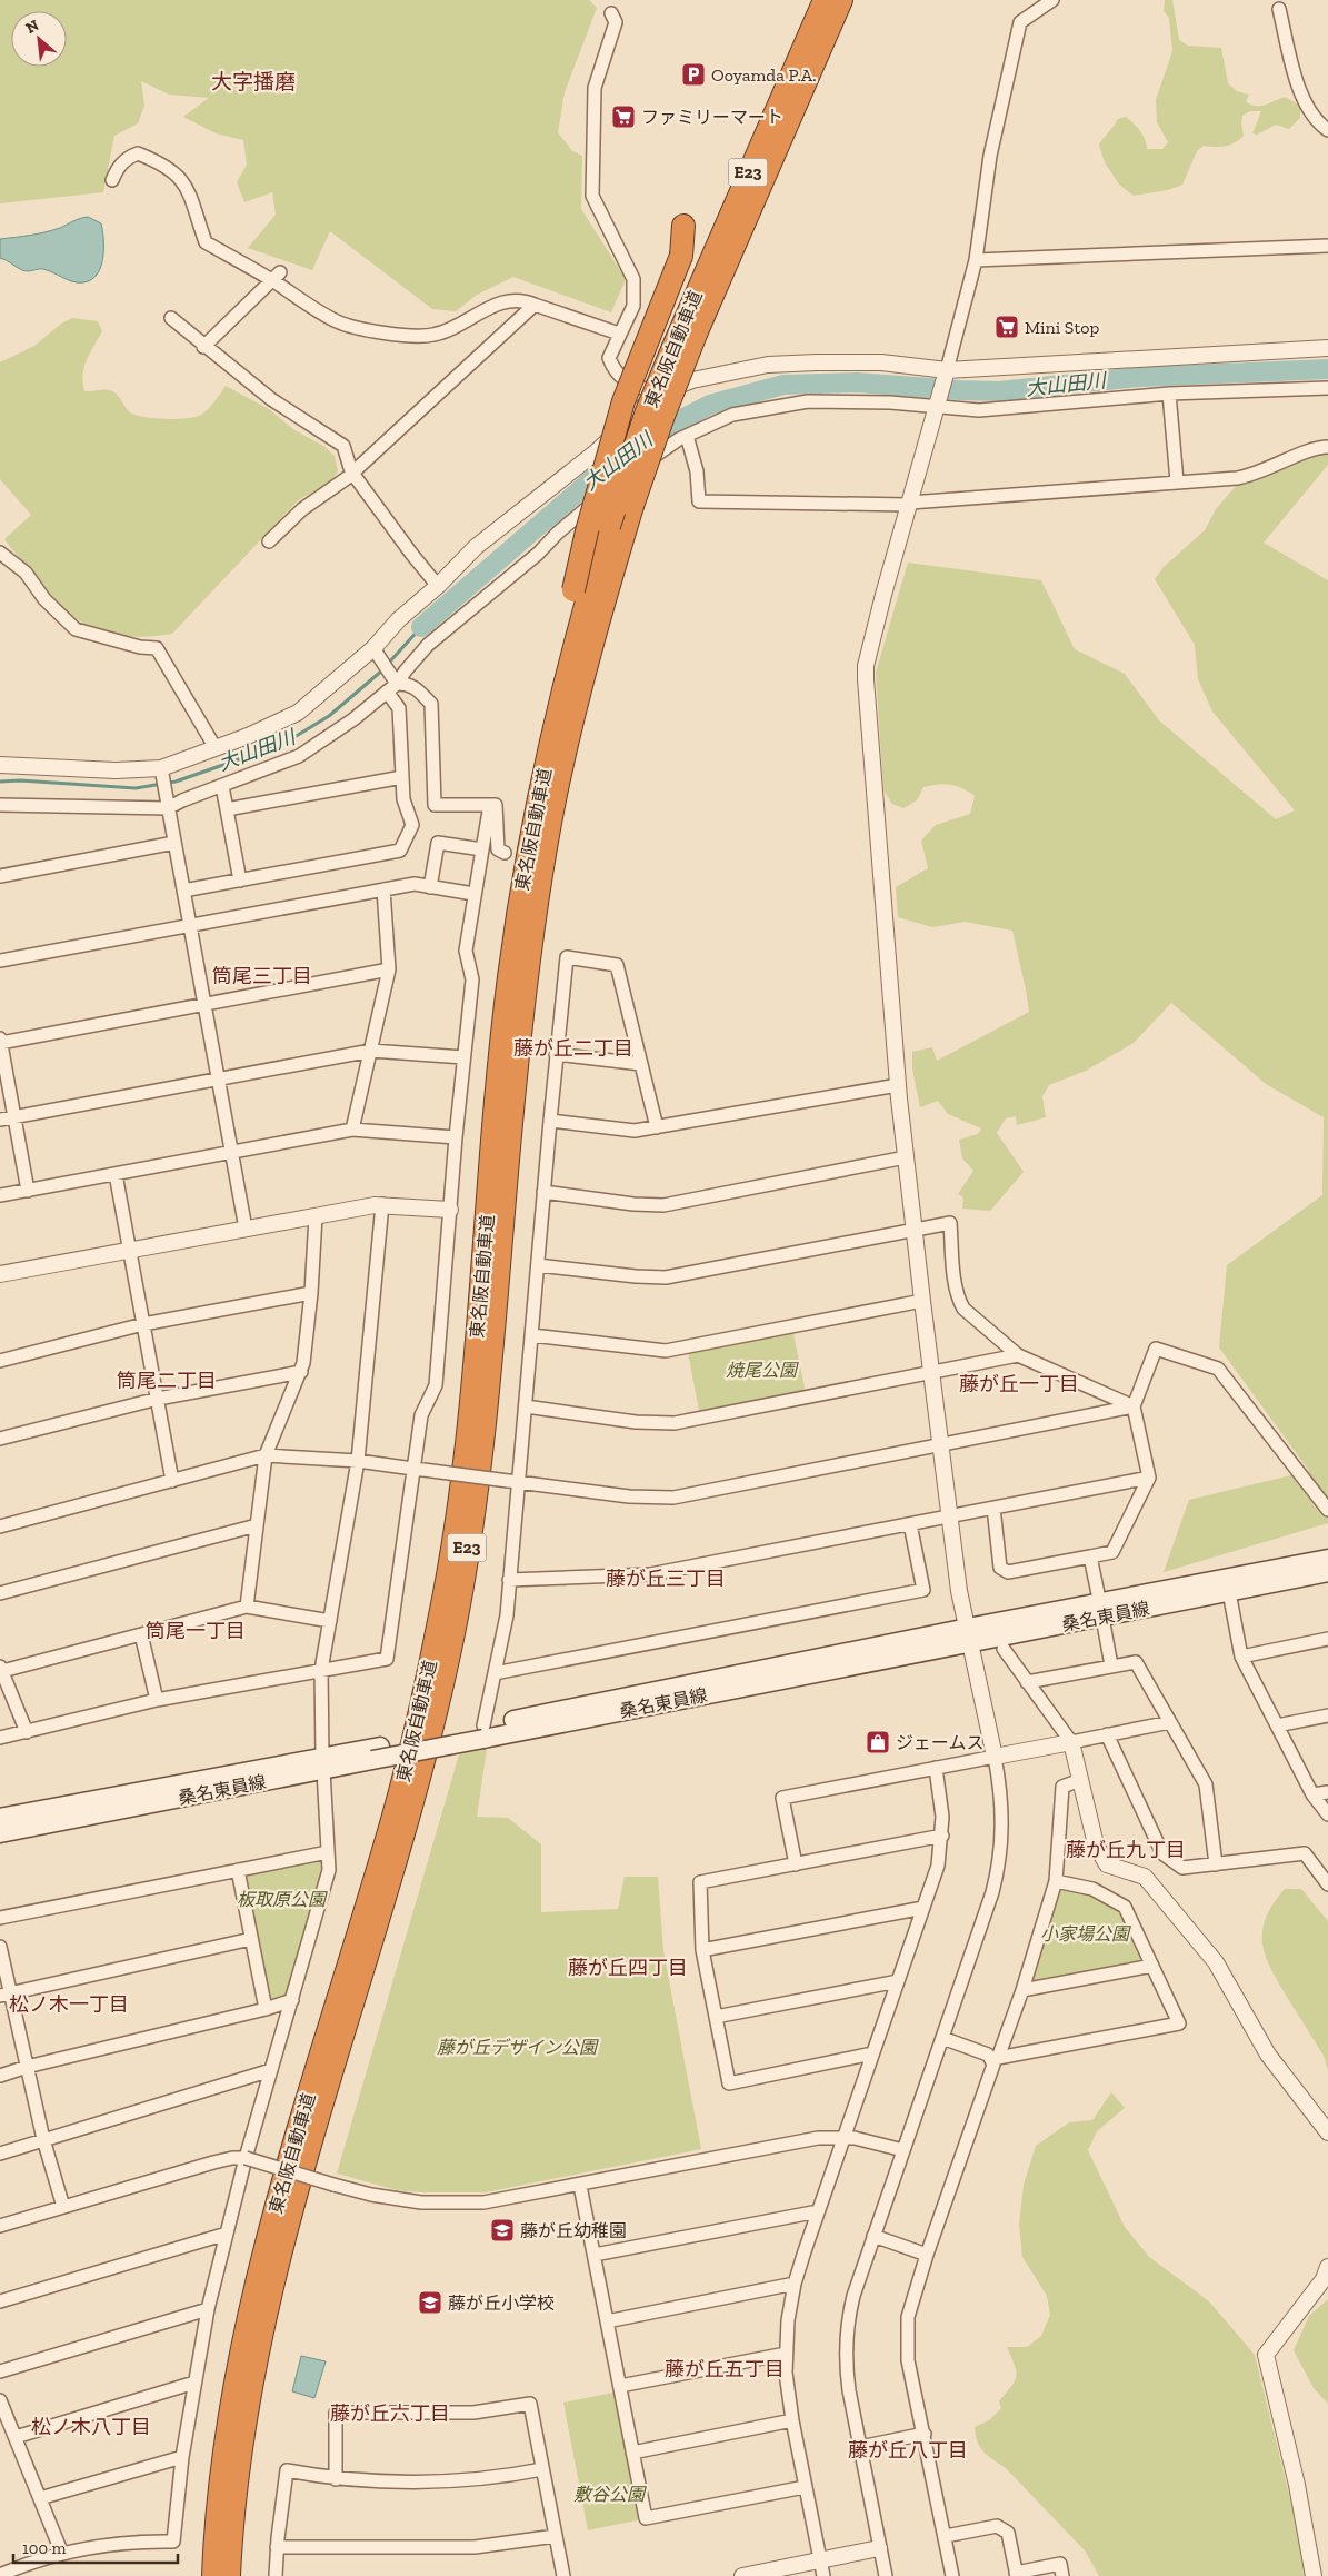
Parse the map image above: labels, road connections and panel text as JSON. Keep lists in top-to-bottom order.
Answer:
{
  "streets": {
    "highway": ["E23", "東名阪自動車道"],
    "main road": ["桑名東員線"]
  },
  "districts": [
    "大字播磨",
    "筒尾三丁目",
    "藤が丘二丁目",
    "筒尾二丁目",
    "藤が丘一丁目",
    "藤が丘三丁目",
    "筒尾一丁目",
    "藤が丘九丁目",
    "藤が丘四丁目",
    "松ノ木一丁目",
    "藤が丘五丁目",
    "藤が丘六丁目",
    "松ノ木八丁目",
    "藤が丘八丁目"
  ],
  "water": ["大山田川"],
  "parks": [
    "焼尾公園",
    "板取原公園",
    "小家場公園",
    "藤が丘デザイン公園",
    "敷谷公園"
  ],
  "places": {
    "parking": ["Ooyamda P.A."],
    "supermarket": ["ファミリーマート", "Mini Stop"],
    "shop": ["ジェームス"],
    "school or university": ["藤が丘幼稚園", "藤が丘小学校"]
  },
  "scale_bar": "100 m",
  "north": "top left"
}
